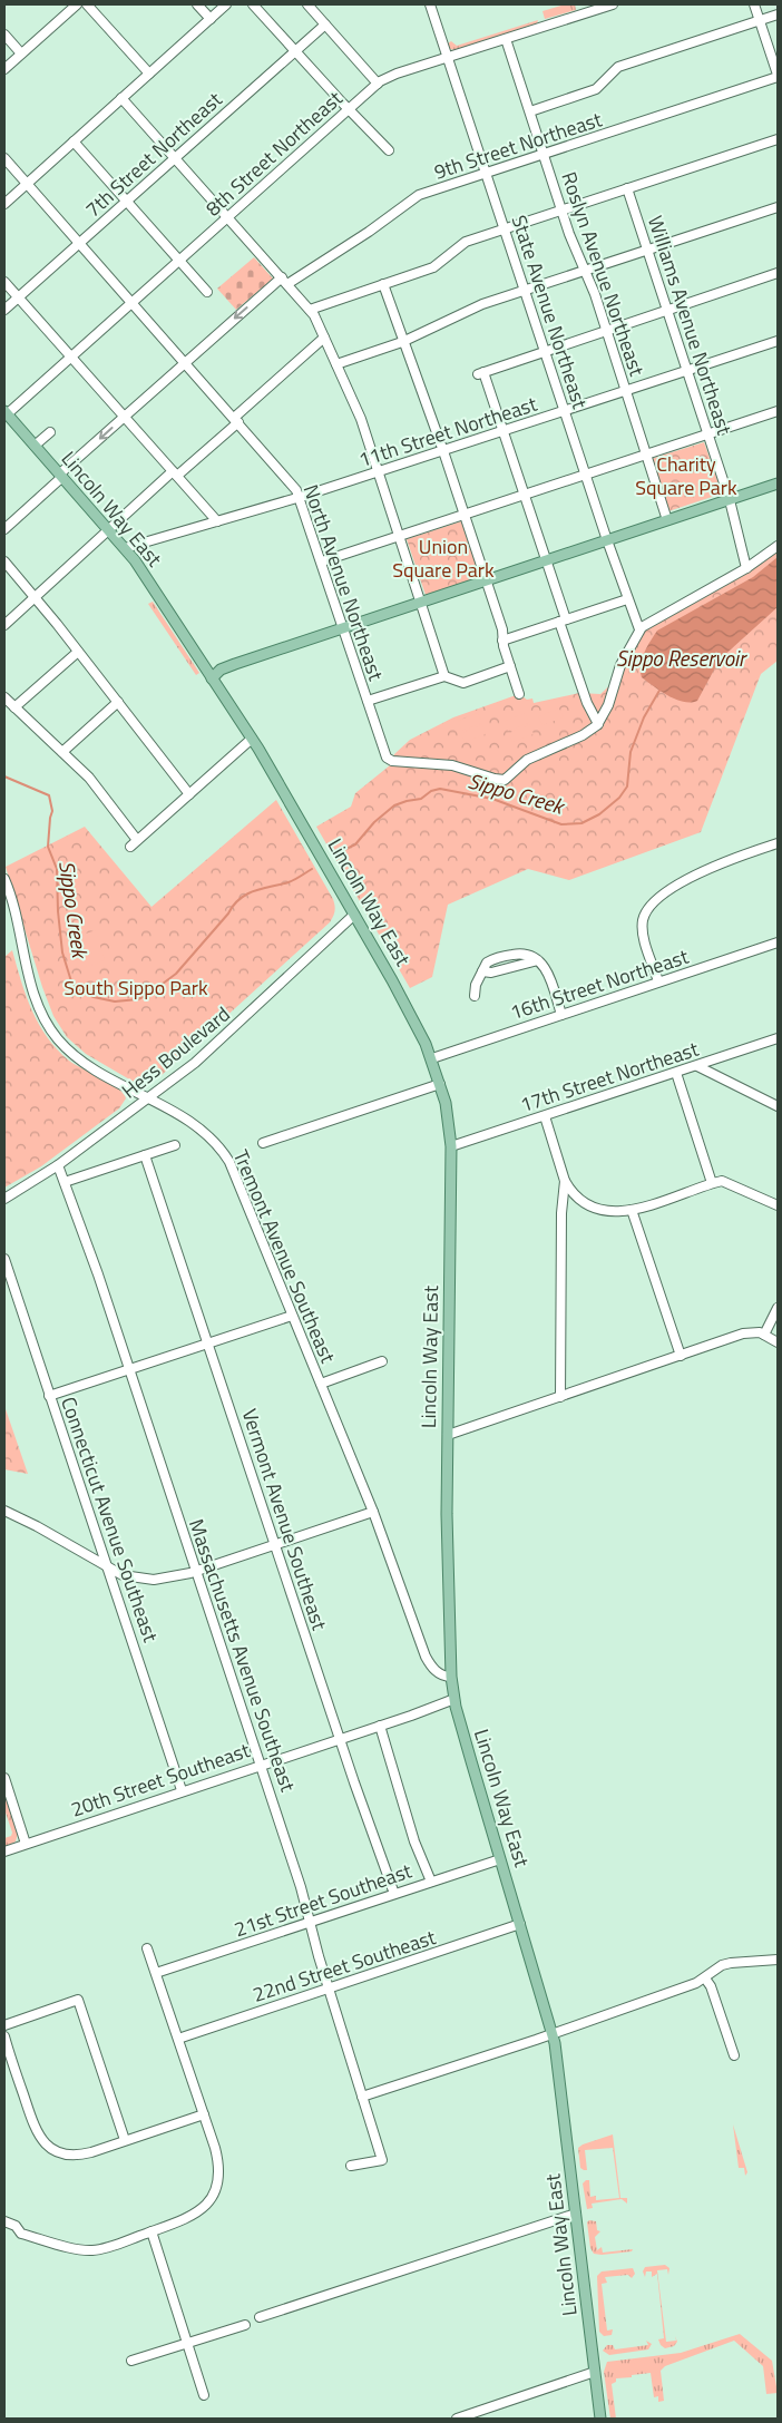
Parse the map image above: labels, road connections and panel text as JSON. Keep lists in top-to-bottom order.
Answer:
{
  "streets": {
    "main road": ["Lincoln Way East"],
    "street": [
      "9th Street Northeast",
      "8th Street Northeast",
      "7th Street Northeast",
      "Roslyn Avenue Northeast",
      "State Avenue Northeast",
      "Williams Avenue Northeast",
      "11th Street Northeast",
      "North Avenue Northeast",
      "16th Street Northeast",
      "Hess Boulevard",
      "17th Street Northeast",
      "Tremont Avenue Southeast",
      "Connecticut Avenue Southeast",
      "Vermont Avenue Southeast",
      "Massachusetts Avenue Southeast",
      "20th Street Southeast",
      "21st Street Southeast",
      "22nd Street Southeast"
    ]
  },
  "crossings": [
    ["9th Street Northeast", "Roslyn Avenue Northeast"],
    ["9th Street Northeast", "State Avenue Northeast"],
    ["9th Street Northeast", "Lincoln Way East"],
    ["9th Street Northeast", "North Avenue Northeast"],
    ["8th Street Northeast", "Roslyn Avenue Northeast"],
    ["8th Street Northeast", "State Avenue Northeast"],
    ["8th Street Northeast", "Lincoln Way East"],
    ["8th Street Northeast", "North Avenue Northeast"],
    ["7th Street Northeast", "North Avenue Northeast"],
    ["Roslyn Avenue Northeast", "11th Street Northeast"],
    ["State Avenue Northeast", "11th Street Northeast"],
    ["Williams Avenue Northeast", "11th Street Northeast"],
    ["11th Street Northeast", "Lincoln Way East"],
    ["11th Street Northeast", "North Avenue Northeast"],
    ["Lincoln Way East", "16th Street Northeast"],
    ["Lincoln Way East", "Hess Boulevard"],
    ["Lincoln Way East", "17th Street Northeast"],
    ["Lincoln Way East", "Tremont Avenue Southeast"],
    ["Lincoln Way East", "20th Street Southeast"],
    ["Lincoln Way East", "21st Street Southeast"],
    ["Lincoln Way East", "22nd Street Southeast"],
    ["Hess Boulevard", "Tremont Avenue Southeast"],
    ["Hess Boulevard", "Massachusetts Avenue Southeast"],
    ["Connecticut Avenue Southeast", "20th Street Southeast"],
    ["Vermont Avenue Southeast", "20th Street Southeast"],
    ["Vermont Avenue Southeast", "21st Street Southeast"],
    ["Massachusetts Avenue Southeast", "20th Street Southeast"],
    ["Massachusetts Avenue Southeast", "21st Street Southeast"],
    ["Massachusetts Avenue Southeast", "22nd Street Southeast"]
  ],
  "water": ["Sippo Reservoir", "Sippo Creek"],
  "parks": ["Charity Square Park", "Union Square Park", "South Sippo Park"]
}
